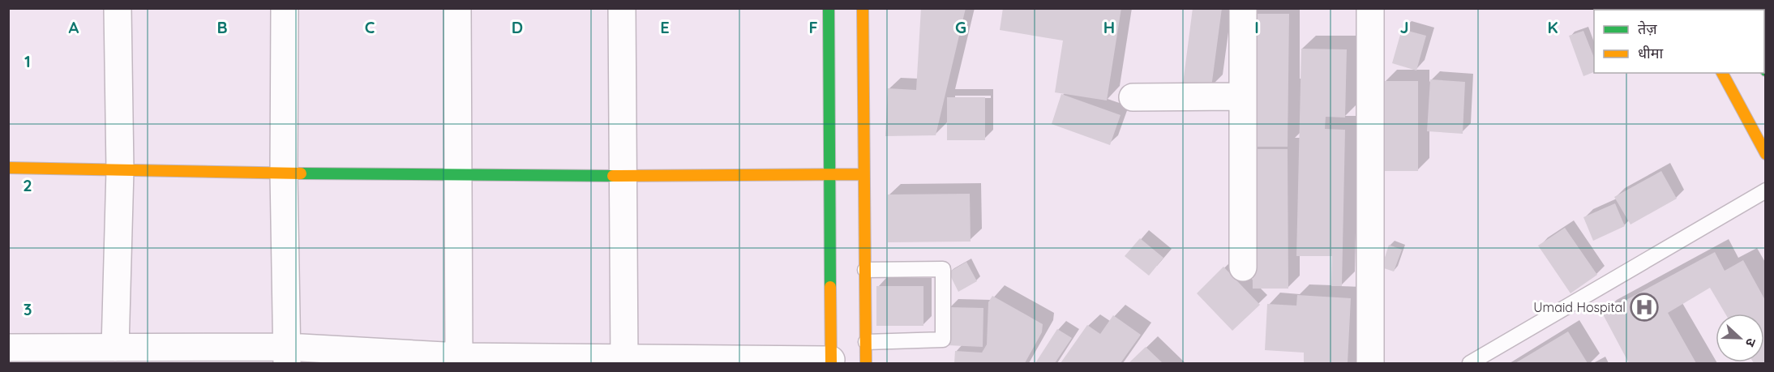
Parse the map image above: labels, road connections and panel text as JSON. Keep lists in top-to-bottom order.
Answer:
{
  "places": {
    "hospital": ["Umaid Hospital"]
  },
  "legend": ["तेज़", "धीमा"],
  "north": "right",
  "grid": {
    "columns": [
      "A",
      "B",
      "C",
      "D",
      "E",
      "F",
      "G",
      "H",
      "I",
      "J",
      "K"
    ],
    "rows": ["1", "2", "3"]
  }
}
